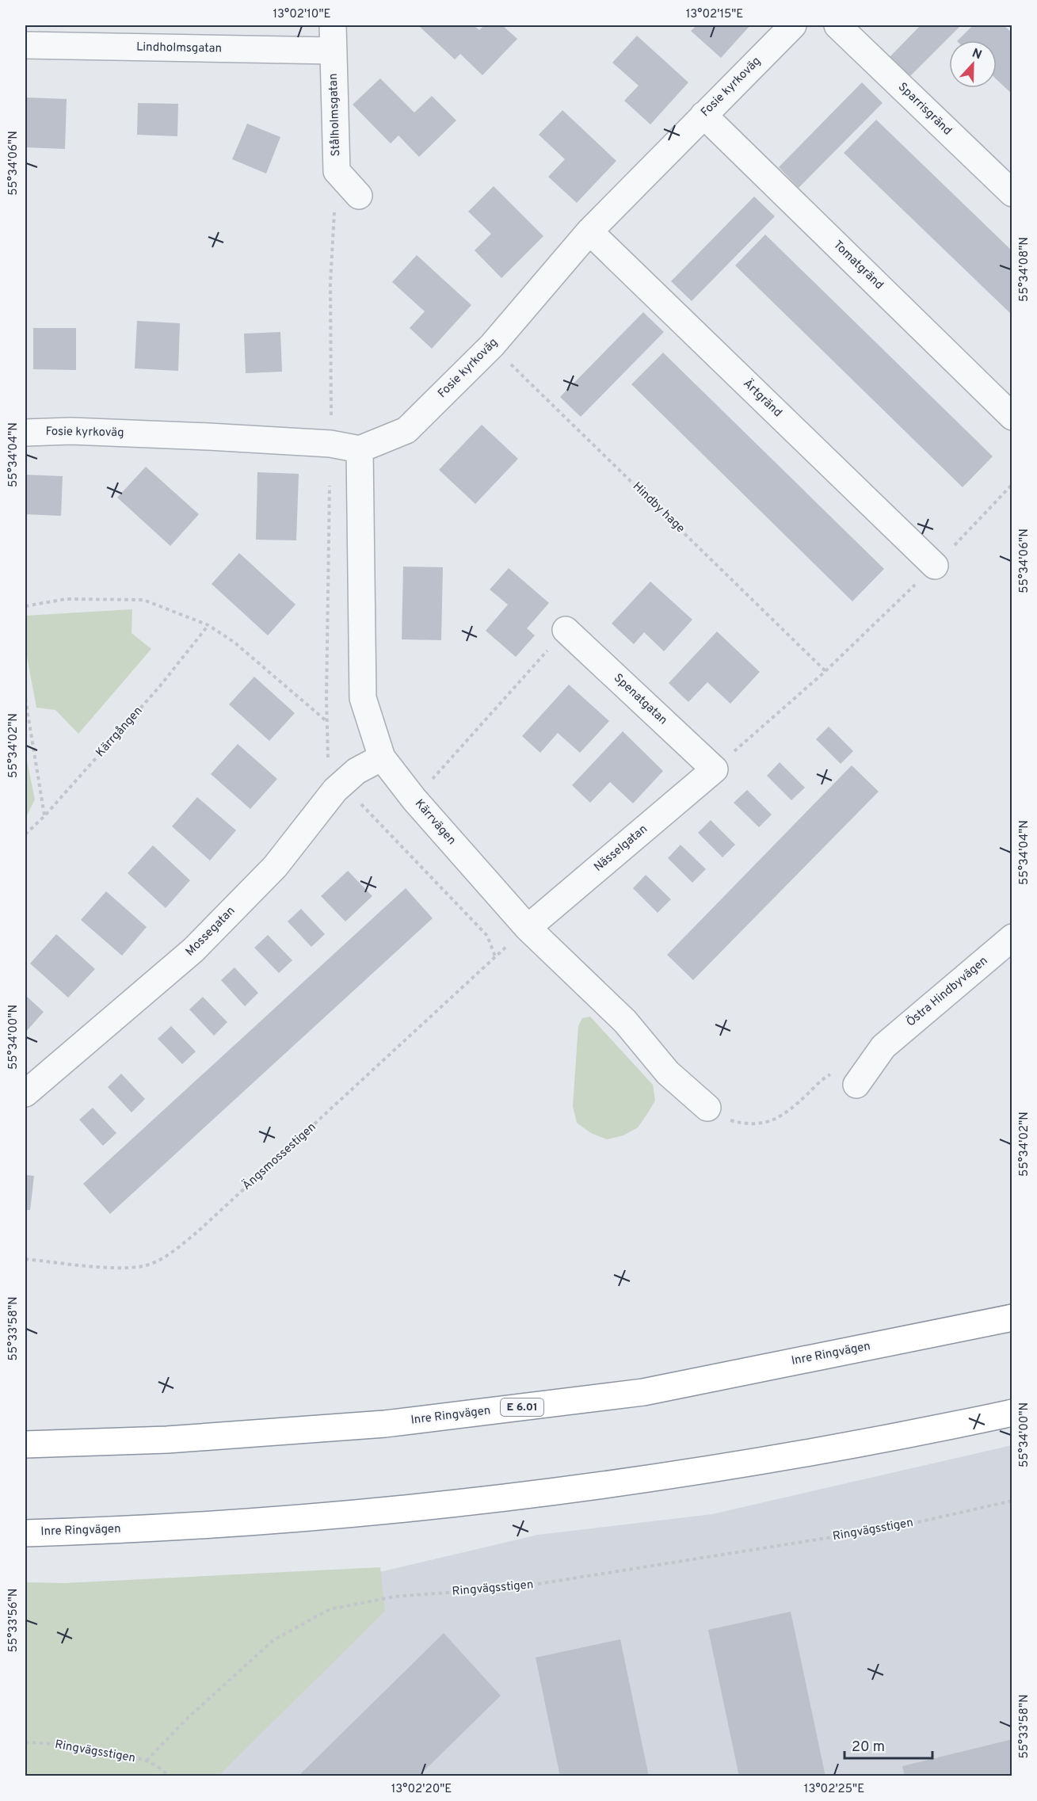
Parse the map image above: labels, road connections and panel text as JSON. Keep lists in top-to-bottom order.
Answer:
{
  "streets": {
    "highway": ["Inre Ringvägen", "E 6.01"],
    "street": [
      "Lindholmsgatan",
      "Fosie kyrkoväg",
      "Sparrisgränd",
      "Stålholmsgatan",
      "Tomatgränd",
      "Ärtgränd",
      "Spenatgatan",
      "Kärrvägen",
      "Nässelgatan",
      "Mossegatan",
      "Östra Hindbyvägen"
    ],
    "path": [
      "Hindby hage",
      "Kärrgången",
      "Ängsmossestigen",
      "Ringvägsstigen"
    ]
  },
  "crossings": [
    ["Lindholmsgatan", "Stålholmsgatan"],
    ["Fosie kyrkoväg", "Tomatgränd"],
    ["Fosie kyrkoväg", "Ärtgränd"],
    ["Fosie kyrkoväg", "Hindby hage"],
    ["Fosie kyrkoväg", "Kärrvägen"],
    ["Spenatgatan", "Nässelgatan"],
    ["Kärrvägen", "Nässelgatan"],
    ["Kärrvägen", "Mossegatan"]
  ],
  "scale_bar": "20 m",
  "north": "top",
  "coordinates": [
    "13°02'10\"E",
    "13°02'15\"E",
    "55°34'06\"N",
    "55°34'08\"N",
    "55°34'04\"N",
    "55°34'02\"N",
    "55°34'00\"N",
    "55°33'58\"N",
    "55°33'56\"N",
    "13°02'20\"E",
    "13°02'25\"E"
  ]
}
